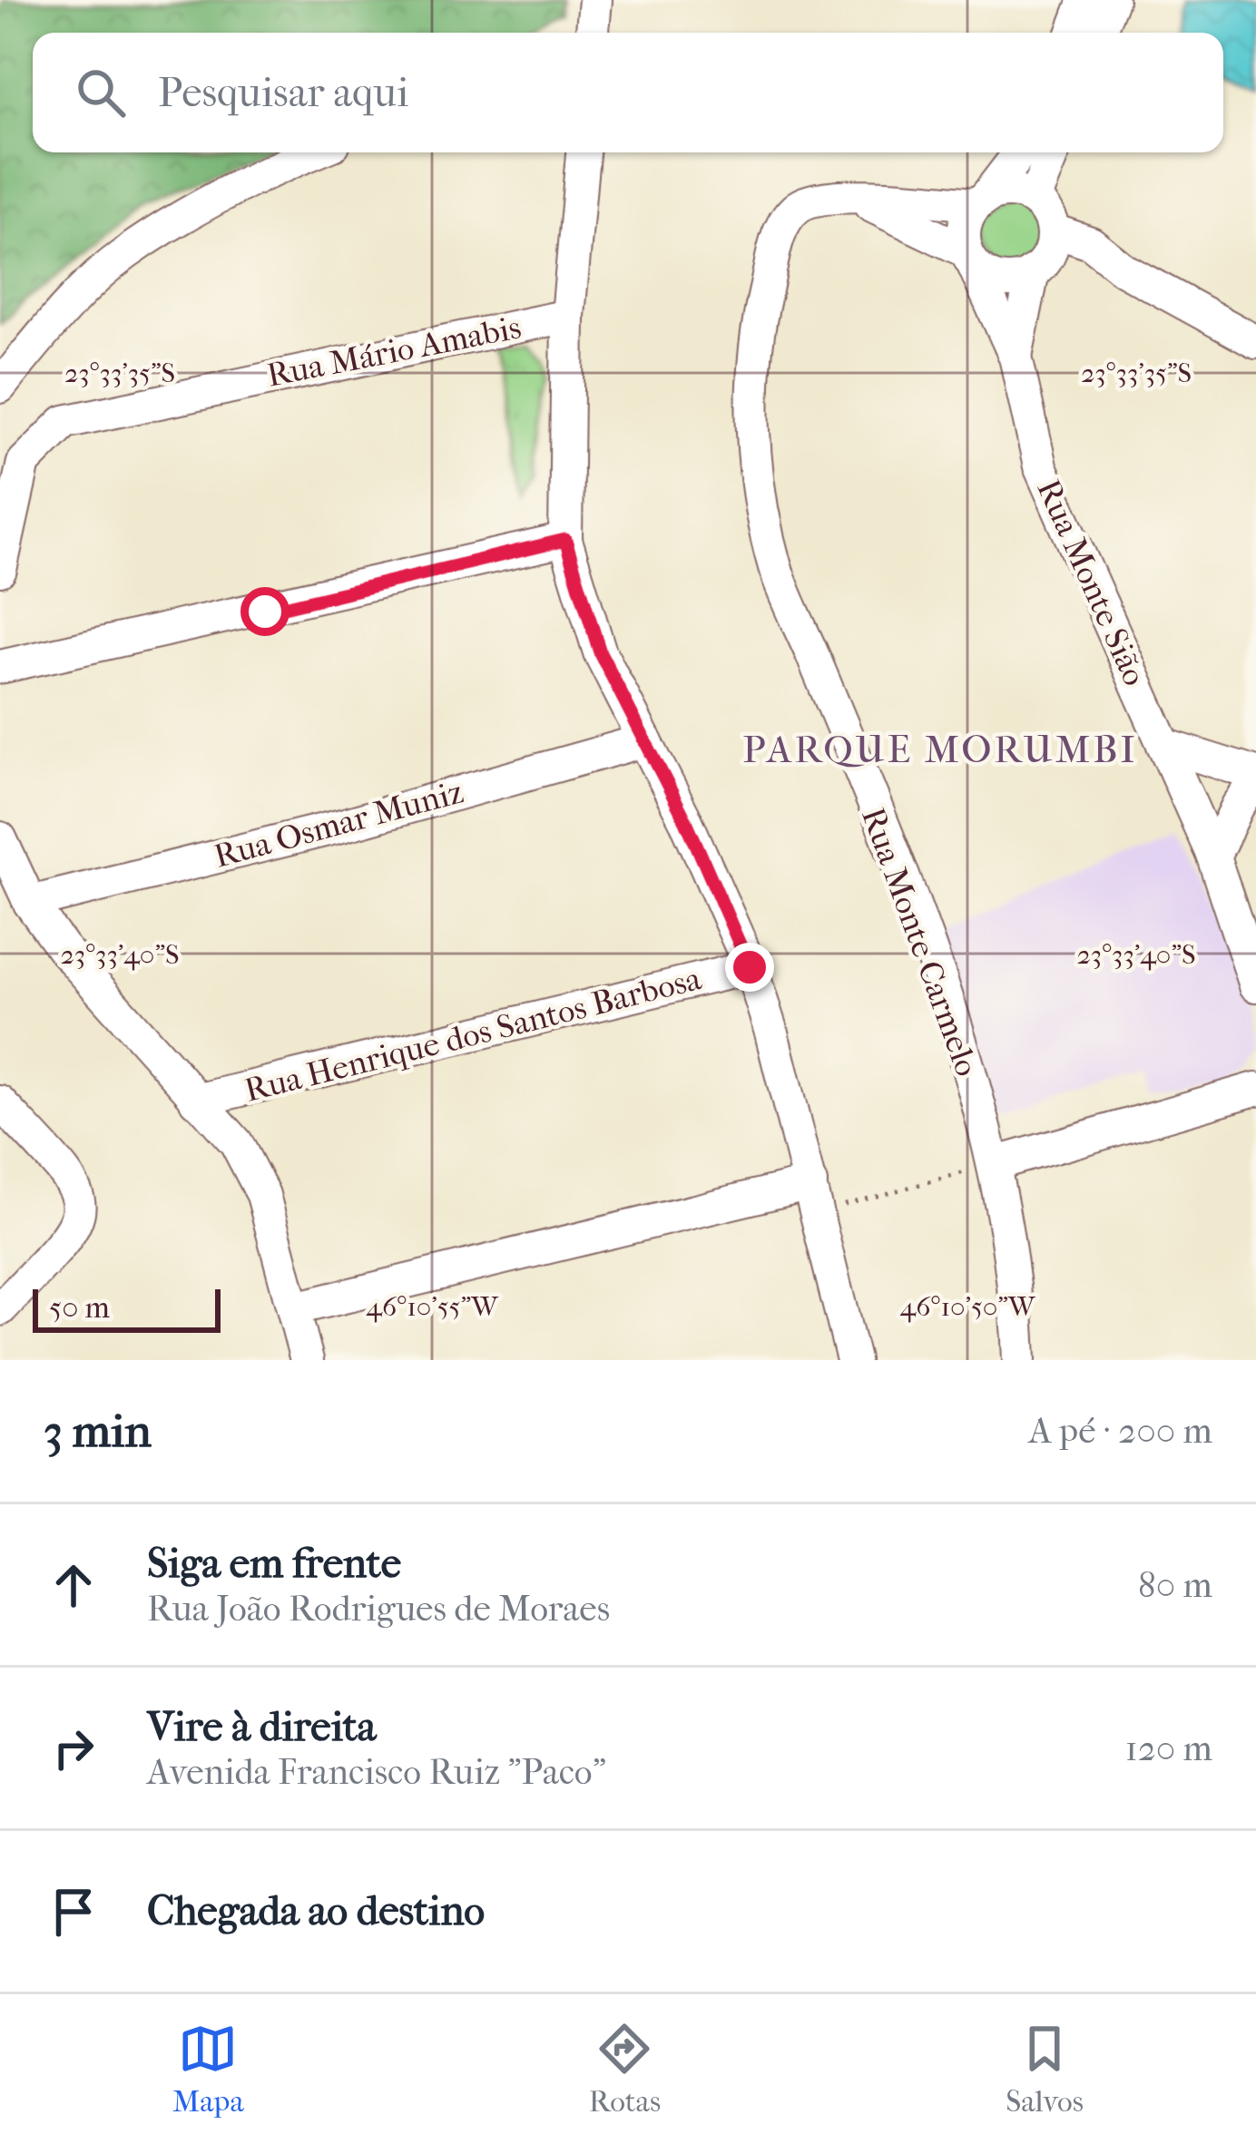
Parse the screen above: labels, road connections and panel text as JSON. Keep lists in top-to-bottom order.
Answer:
{
  "streets": {
    "street": [
      "Rua Mário Amabis",
      "Rua Monte Sião",
      "Rua Osmar Muniz",
      "Rua Monte Carmelo",
      "Rua Henrique dos Santos Barbosa"
    ]
  },
  "crossings": [
    ["Rua Monte Sião", "Rua Monte Carmelo"]
  ],
  "districts": ["PARQUE MORUMBI"],
  "scale_bar": "50 m",
  "page": {
    "search": "Pesquisar aqui",
    "scale": "50 m",
    "heading": ["3 min", "A pé · 200 m"],
    "list": [
      ["Siga em frente", "Rua João Rodrigues de Moraes", "80 m"],
      ["Vire à direita", "Avenida Francisco Ruiz \"Paco\"", "120 m"],
      "Chegada ao destino"
    ],
    "nav": ["Mapa", "Rotas", "Salvos"]
  },
  "coordinates": [
    "23°33'35\"S",
    "23°33'40\"S",
    "46°10'55\"W",
    "46°10'50\"W"
  ]
}
